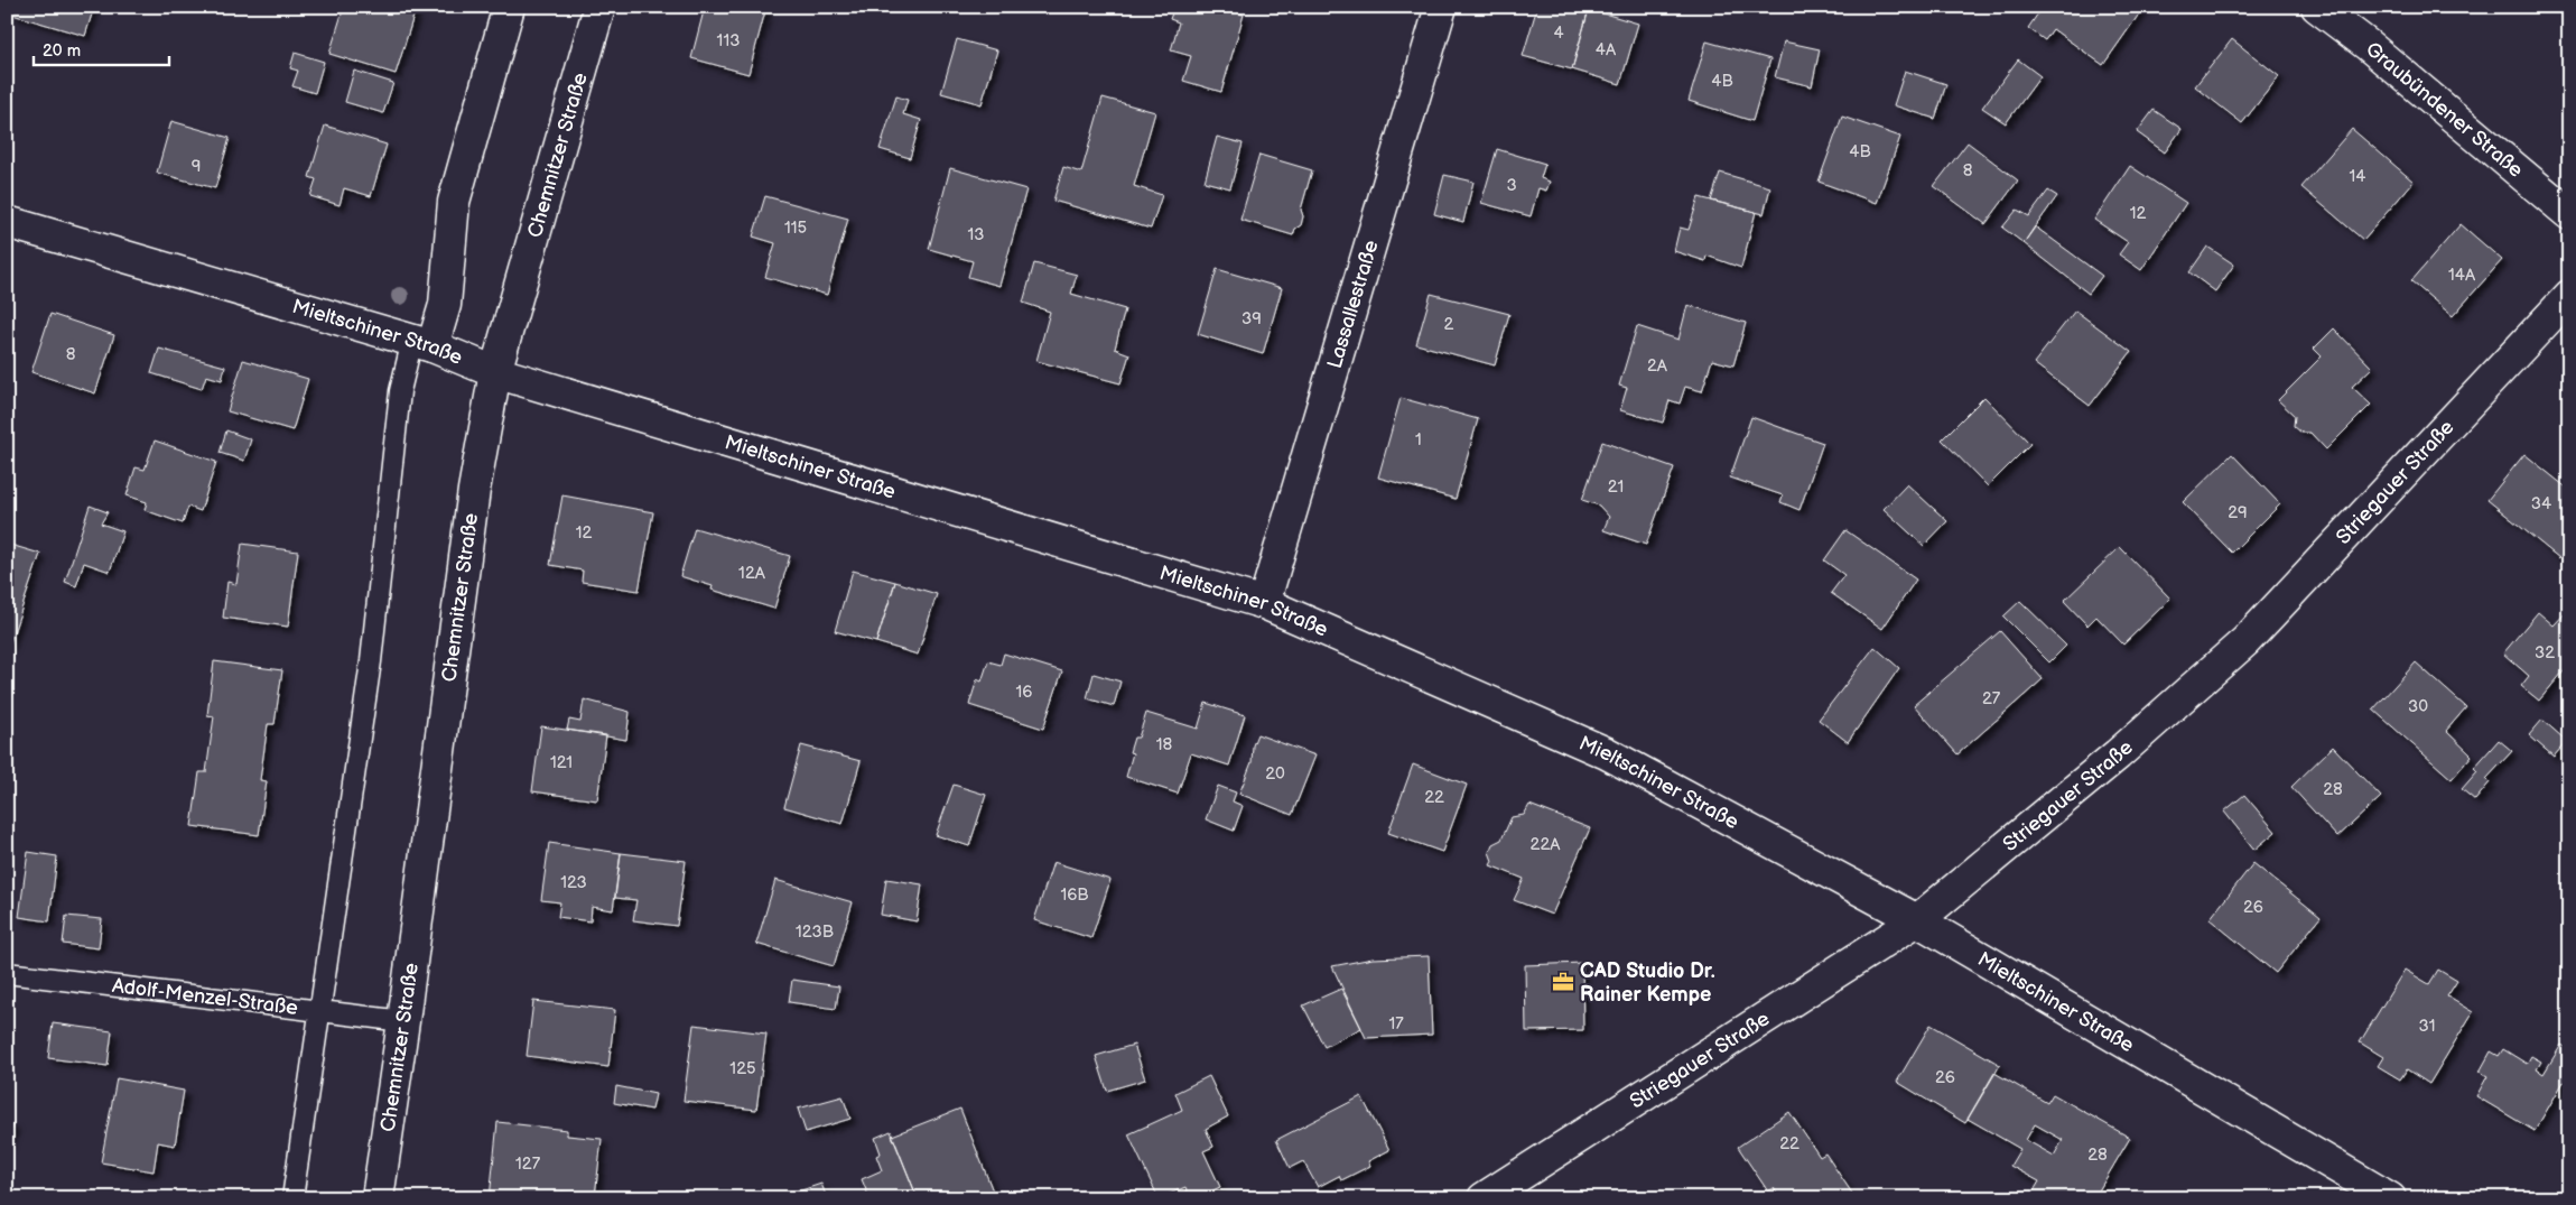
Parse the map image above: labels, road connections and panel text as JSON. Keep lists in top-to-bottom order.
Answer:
{
  "streets": {
    "street": [
      "Graubündener Straße",
      "Chemnitzer Straße",
      "Lassallestraße",
      "Mieltschiner Straße",
      "Striegauer Straße"
    ],
    "lane": ["Adolf-Menzel-Straße"]
  },
  "crossings": [
    ["Chemnitzer Straße", "Mieltschiner Straße"],
    ["Chemnitzer Straße", "Adolf-Menzel-Straße"],
    ["Lassallestraße", "Mieltschiner Straße"],
    ["Mieltschiner Straße", "Striegauer Straße"]
  ],
  "places": {
    "office": ["CAD Studio Dr. Rainer Kempe"]
  },
  "house_numbers": [
    "4",
    "113",
    "4A",
    "4B",
    "4B",
    "9",
    "8",
    "14",
    "3",
    "12",
    "115",
    "13",
    "14A",
    "39",
    "2",
    "8",
    "2A",
    "1",
    "21",
    "34",
    "29",
    "12",
    "12A",
    "32",
    "16",
    "27",
    "30",
    "18",
    "121",
    "20",
    "28",
    "22",
    "22A",
    "123",
    "16B",
    "26",
    "123B",
    "17",
    "31",
    "125",
    "26",
    "22",
    "28",
    "127"
  ],
  "scale_bar": "20 m"
}
